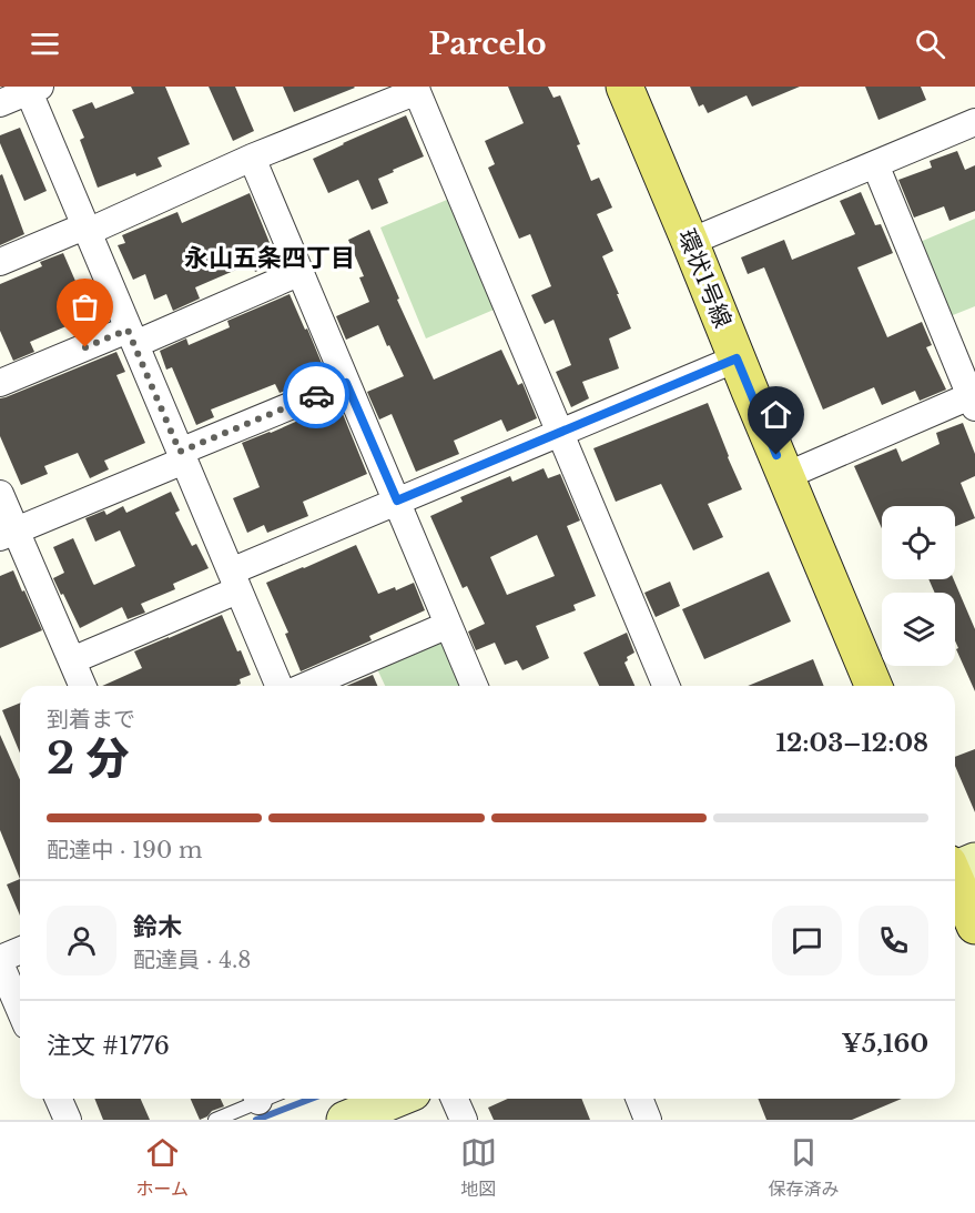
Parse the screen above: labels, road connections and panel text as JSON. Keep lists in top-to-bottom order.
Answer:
{
  "streets": {
    "main road": ["環状1号線"]
  },
  "districts": ["永山五条四丁目"],
  "page": {
    "header": "Parcelo",
    "heading": ["2 分", "到着まで", "12:03–12:08"],
    "panel": [
      "鈴木",
      "配達員 · 4.8",
      "注文 #1776",
      "¥5,160"
    ],
    "bar": "配達中 · 190 m",
    "tabs": ["ホーム", "地図", "保存済み"]
  }
}
